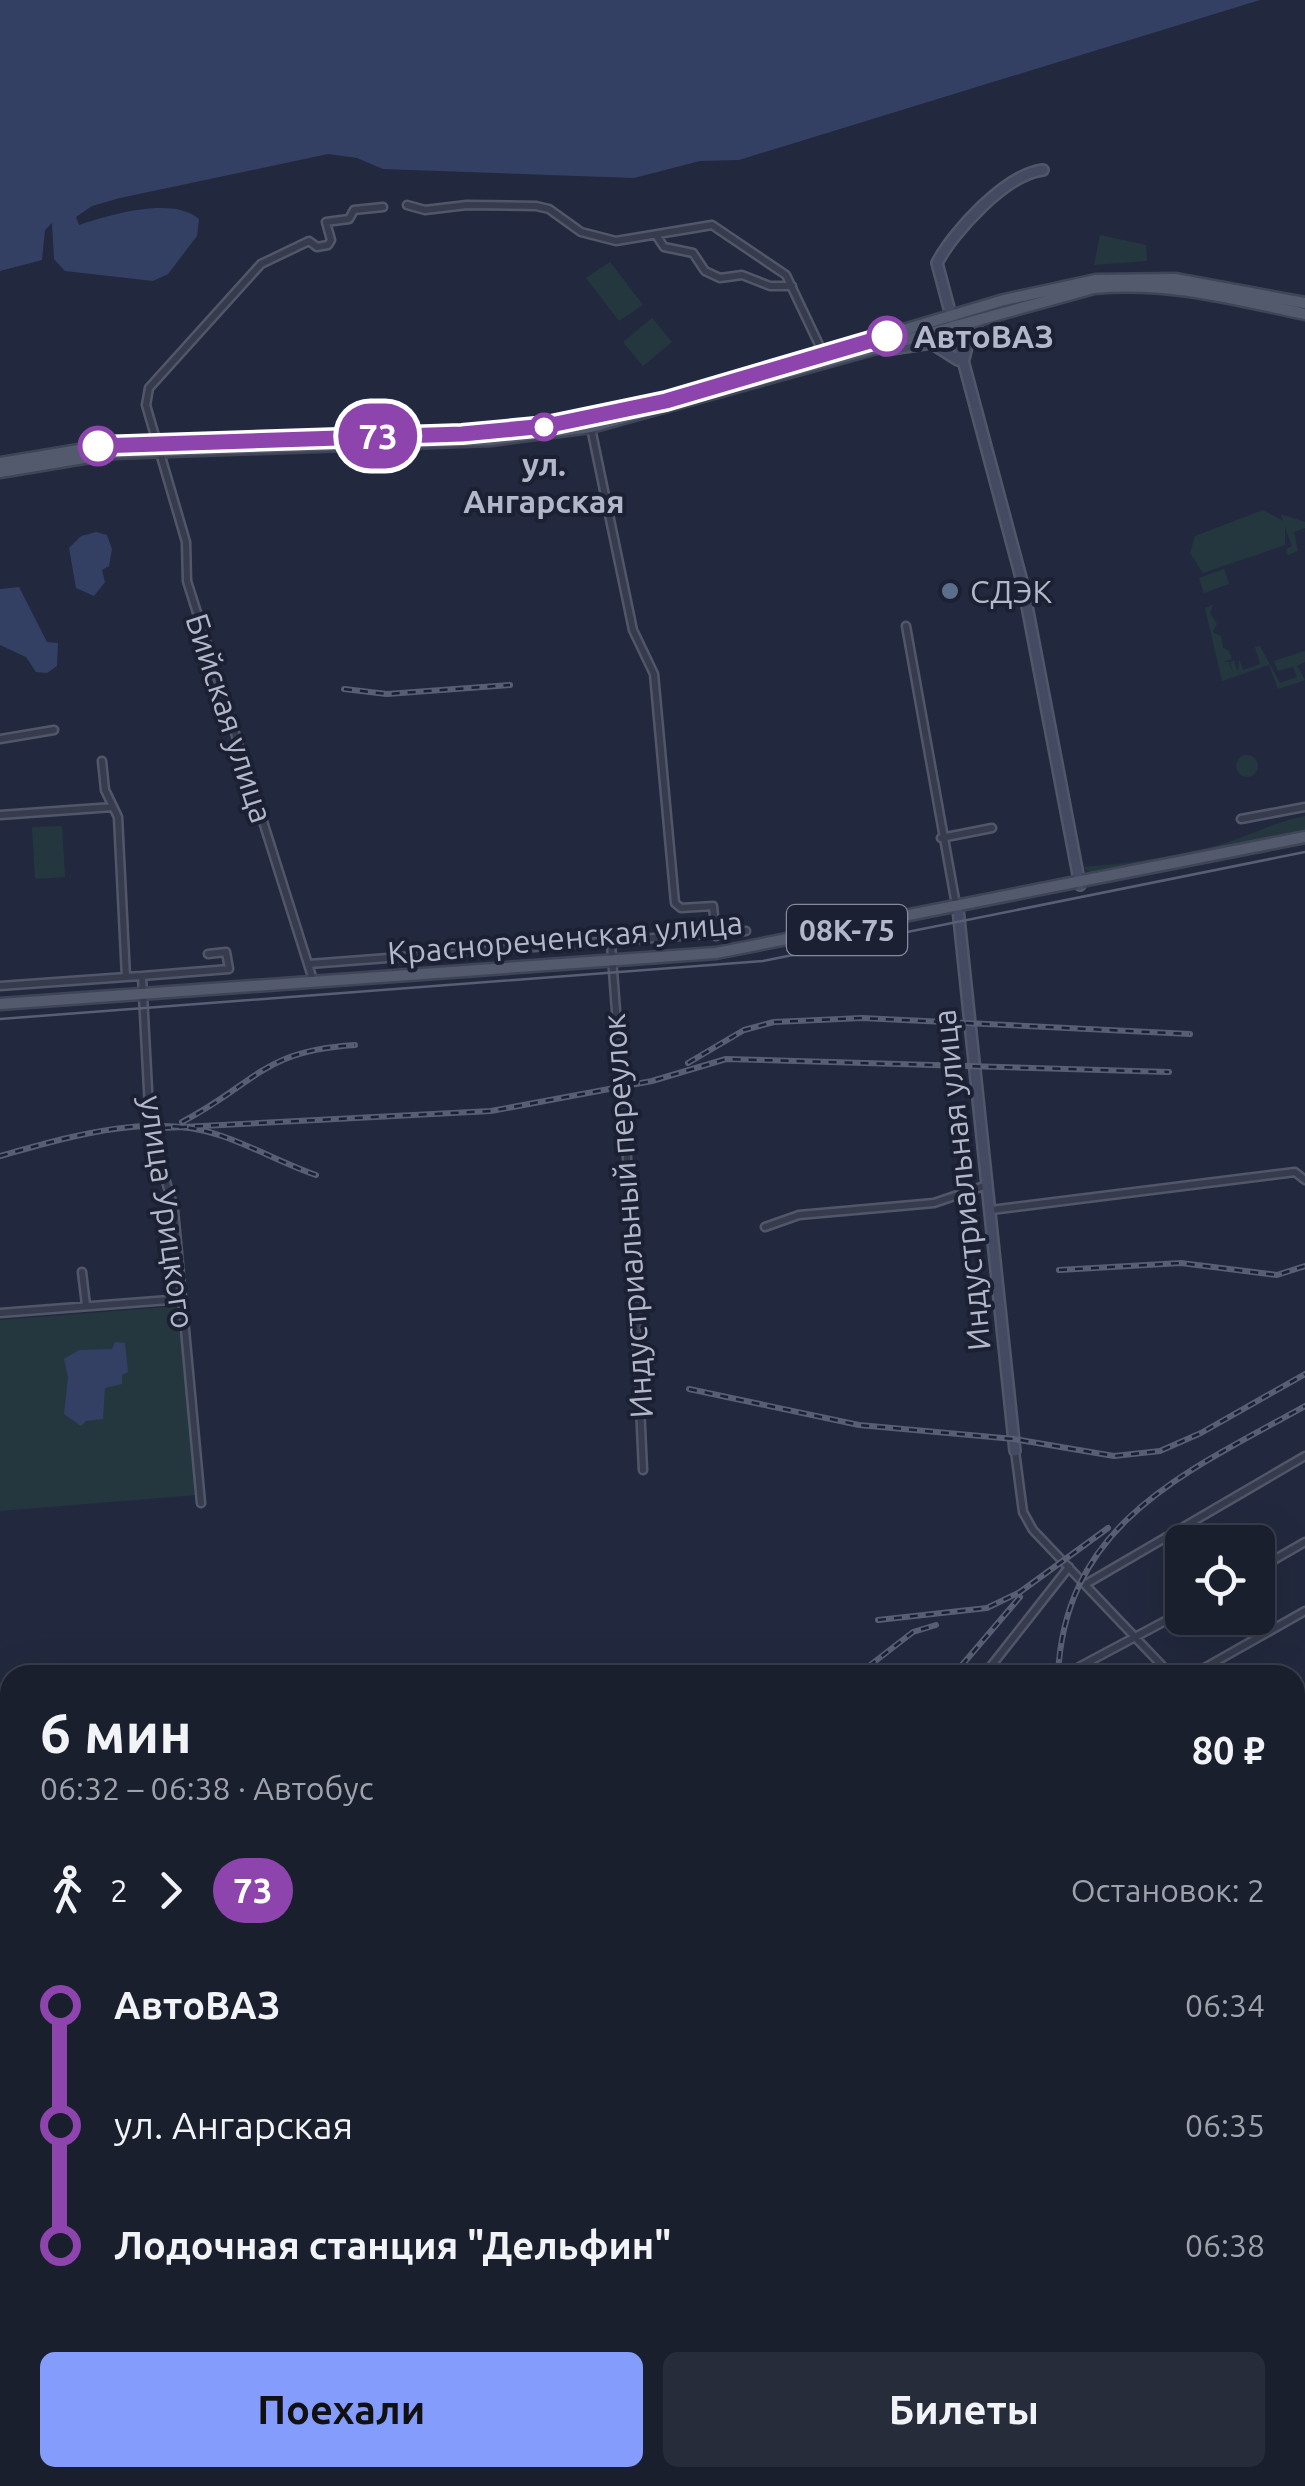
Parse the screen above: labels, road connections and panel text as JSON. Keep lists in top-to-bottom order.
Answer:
{
  "streets": {
    "main road": ["08К-75", "Краснореченская улица"],
    "street": [
      "Бийская улица",
      "Индустриальная улица",
      "улица Урицкого",
      "Индустриальный переулок"
    ]
  },
  "crossings": [
    ["Бийская улица", "Краснореченская улица"],
    ["Краснореченская улица", "Индустриальная улица"],
    ["Краснореченская улица", "улица Урицкого"],
    ["Краснореченская улица", "Индустриальный переулок"]
  ],
  "places": ["АвтоВАЗ", "ул. Ангарская", "СДЭК"],
  "lines": ["bus line 73"],
  "page": {
    "on_map": "73",
    "heading": ["6 мин", "06:32 – 06:38 · Автобус", "80 ₽"],
    "legs": ["2", "73", "Остановок: 2"],
    "list": [
      {
        "name": "АвтоВАЗ",
        "value": "06:34"
      },
      {
        "name": "ул. Ангарская",
        "value": "06:35"
      },
      {
        "name": "Лодочная станция \"Дельфин\"",
        "value": "06:38"
      }
    ],
    "buttons": ["Поехали", "Билеты"]
  }
}
